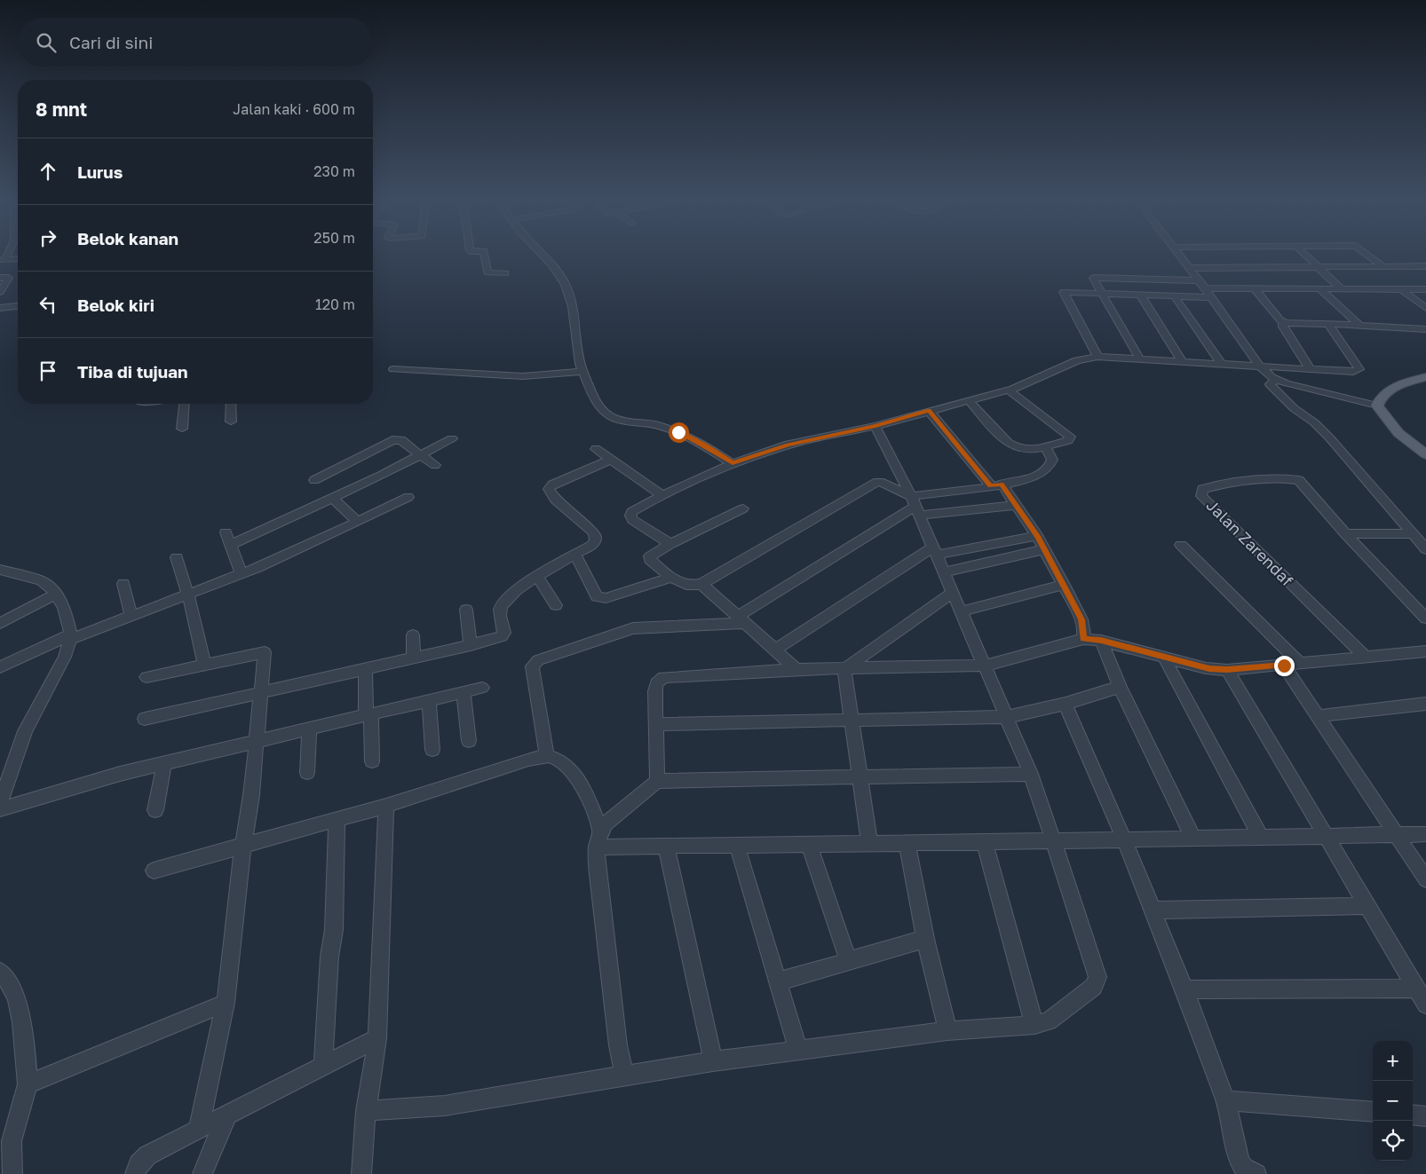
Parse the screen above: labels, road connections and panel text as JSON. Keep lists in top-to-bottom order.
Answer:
{
  "streets": {
    "street": ["Jalan Zarendaf"]
  },
  "page": {
    "search": "Cari di sini",
    "heading": ["8 mnt", "Jalan kaki · 600 m"],
    "list": [
      ["Lurus", "230 m"],
      ["Belok kanan", "250 m"],
      ["Belok kiri", "120 m"],
      "Tiba di tujuan"
    ],
    "map_buttons": ["+", "−"]
  }
}
